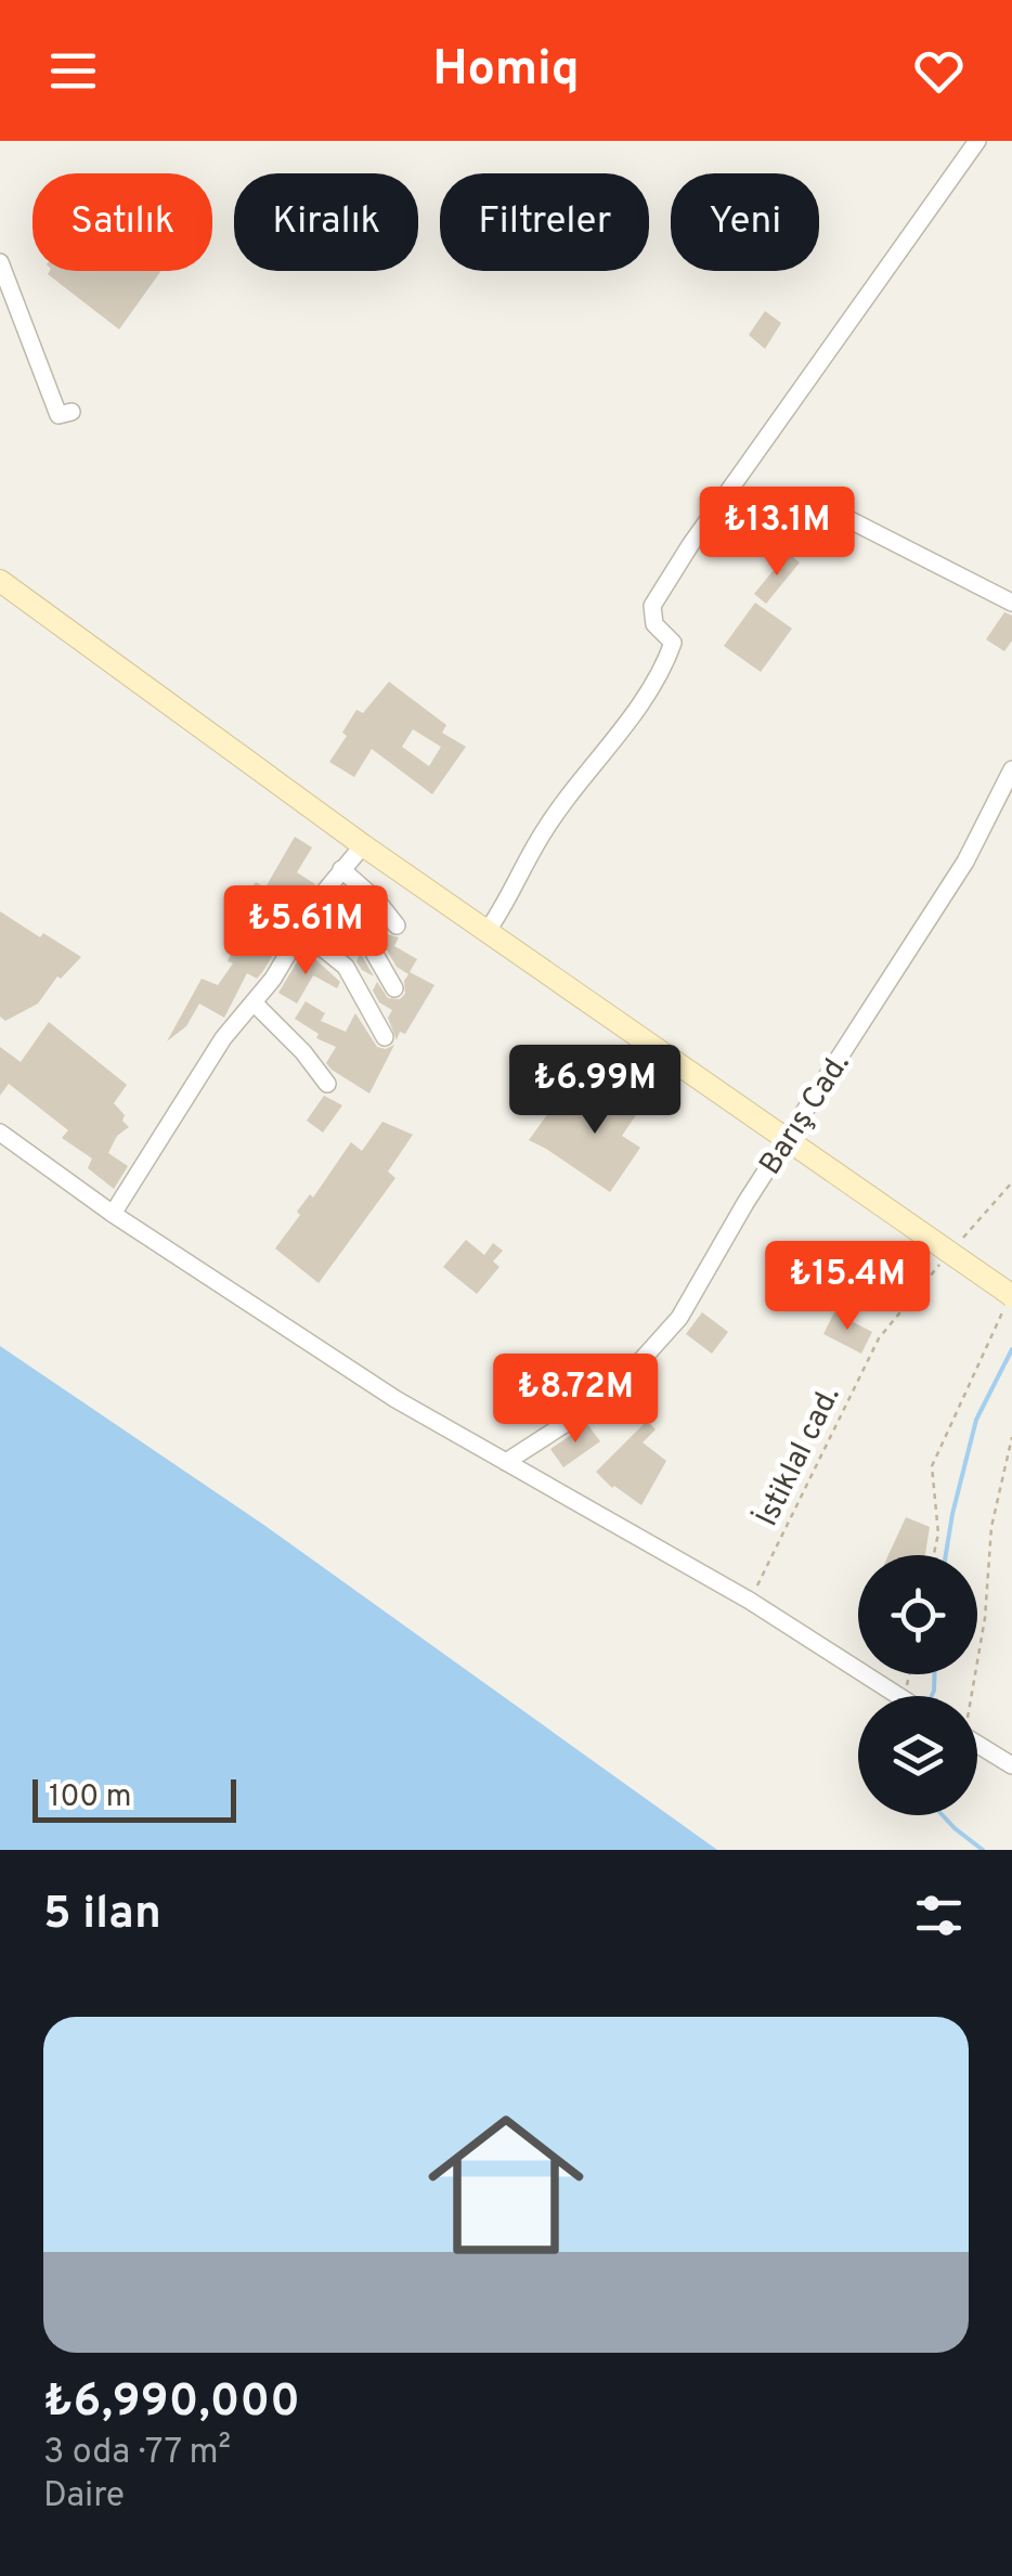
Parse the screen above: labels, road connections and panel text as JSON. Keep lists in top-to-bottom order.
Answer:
{
  "streets": {
    "street": ["Barış Cad."],
    "path": ["İstiklal cad."]
  },
  "scale_bar": "100 m",
  "page": {
    "header": "Homiq",
    "chip": [
      "Satılık",
      "Kiralık",
      "Filtreler",
      "Yeni"
    ],
    "price": [
      "₺13.1M",
      "₺5.61M",
      "₺6.99M",
      "₺15.4M",
      "₺8.72M"
    ],
    "scale": "100 m",
    "heading": "5 ilan",
    "list": [
      {
        "name": "₺6,990,000",
        "note": "3 oda · 77 m² · Daire"
      }
    ]
  }
}
